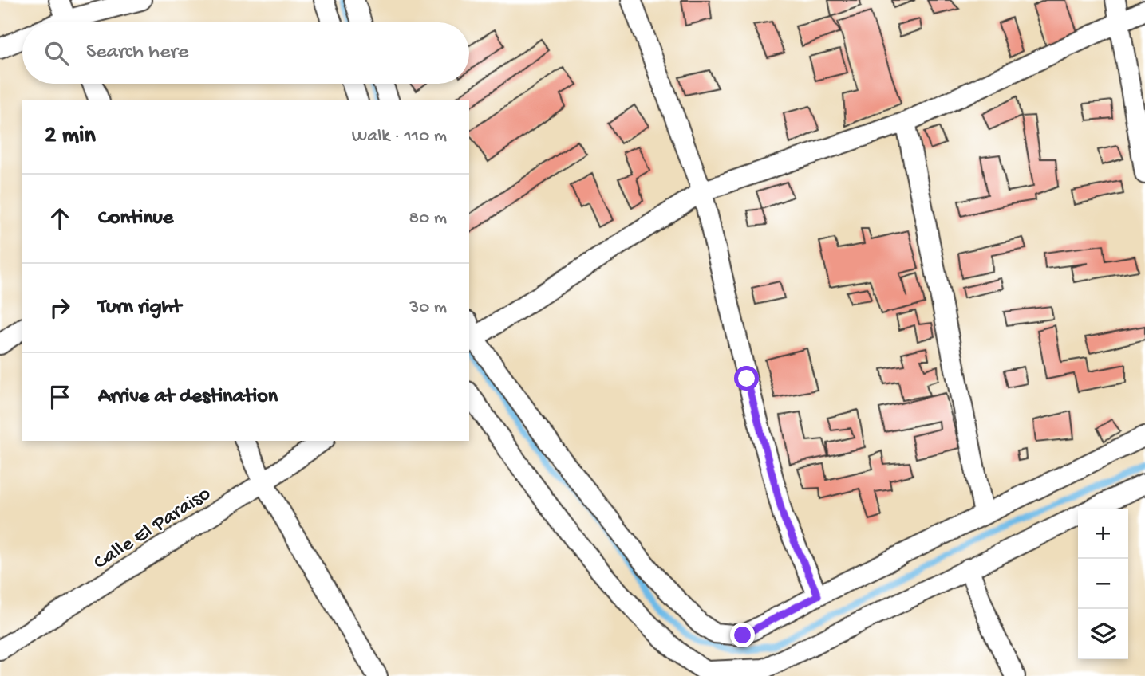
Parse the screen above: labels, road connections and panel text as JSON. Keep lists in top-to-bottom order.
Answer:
{
  "streets": {
    "street": ["Calle El Paraiso"]
  },
  "page": {
    "search": "Search here",
    "heading": ["2 min", "Walk · 110 m"],
    "list": [
      ["Continue", "80 m"],
      ["Turn right", "30 m"],
      "Arrive at destination"
    ],
    "map_buttons": ["+", "−"]
  }
}
